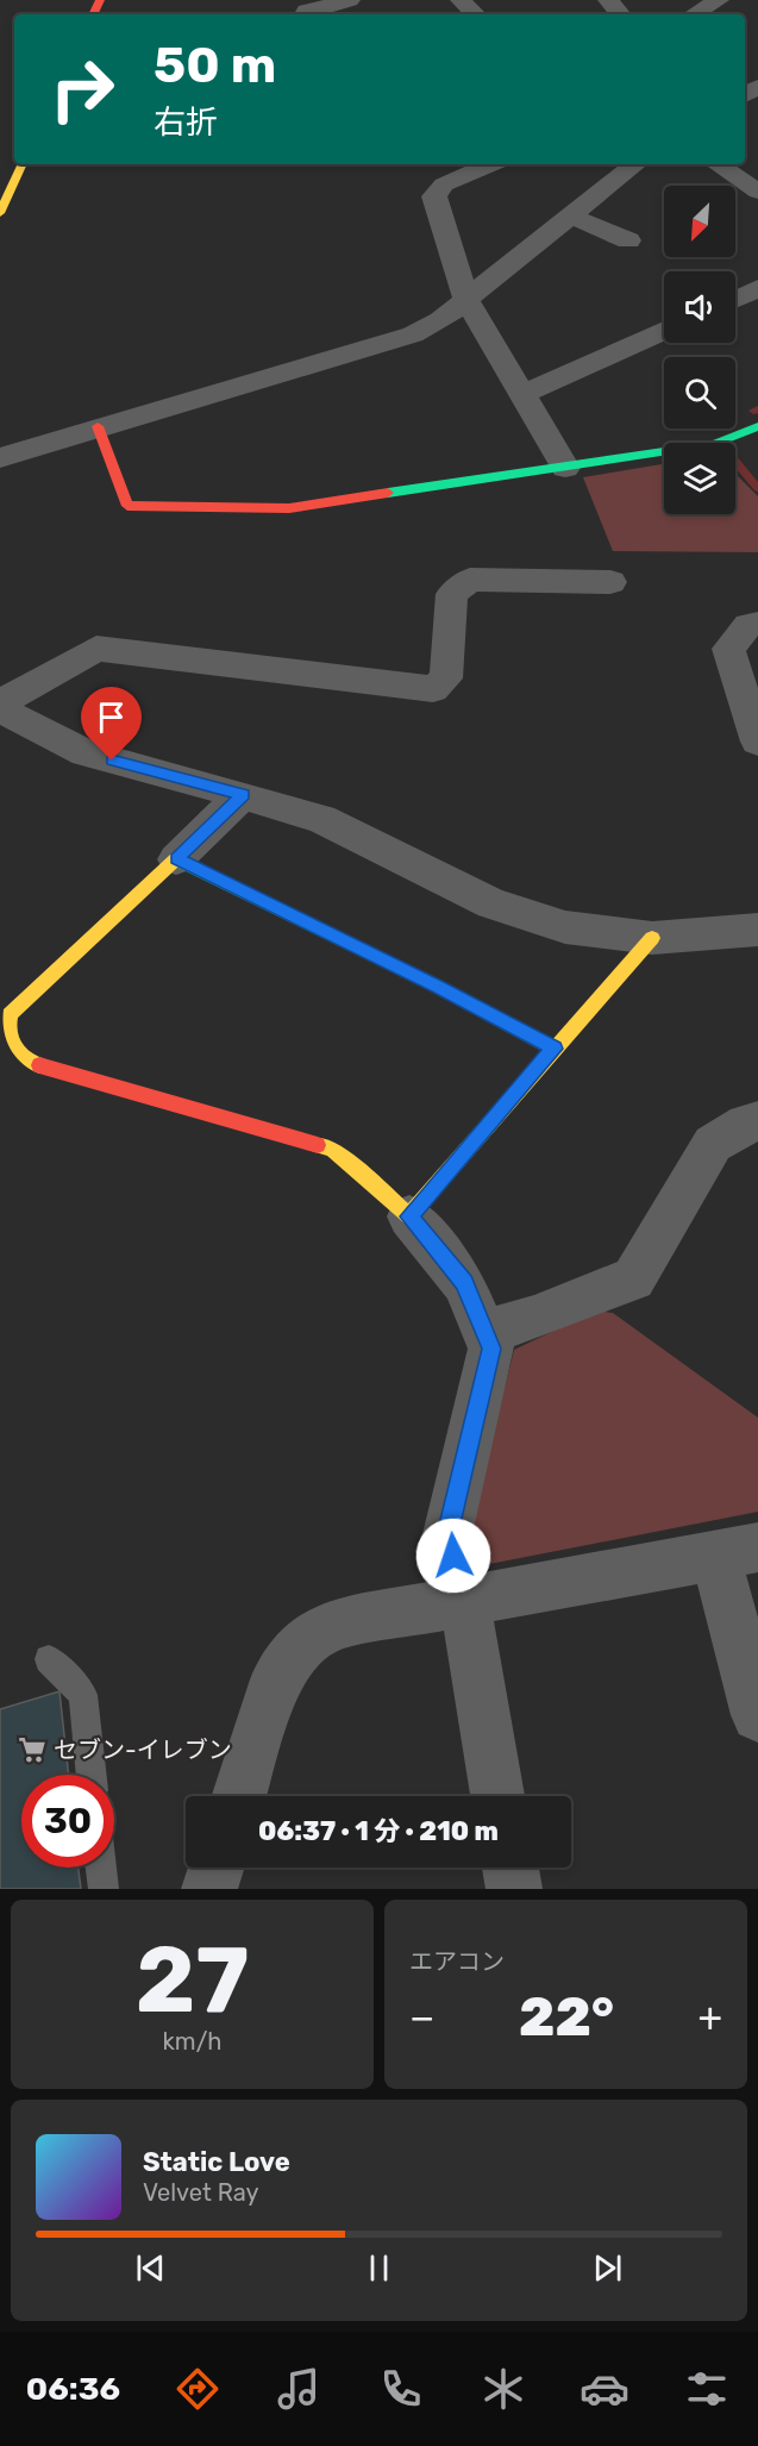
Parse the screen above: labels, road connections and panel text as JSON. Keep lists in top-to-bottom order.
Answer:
{
  "places": {
    "supermarket": ["セブン-イレブン"]
  },
  "north": "bottom left",
  "page": {
    "turn": ["50 m", "右折"],
    "limit": "30",
    "trip": "06:37 · 1 分 · 210 m",
    "tile": [
      ["27", "km/h"],
      "エアコン"
    ],
    "heat": ["−", "22°", "+"],
    "song": ["Static Love", "Velvet Ray"],
    "tabs": "06:36"
  }
}
